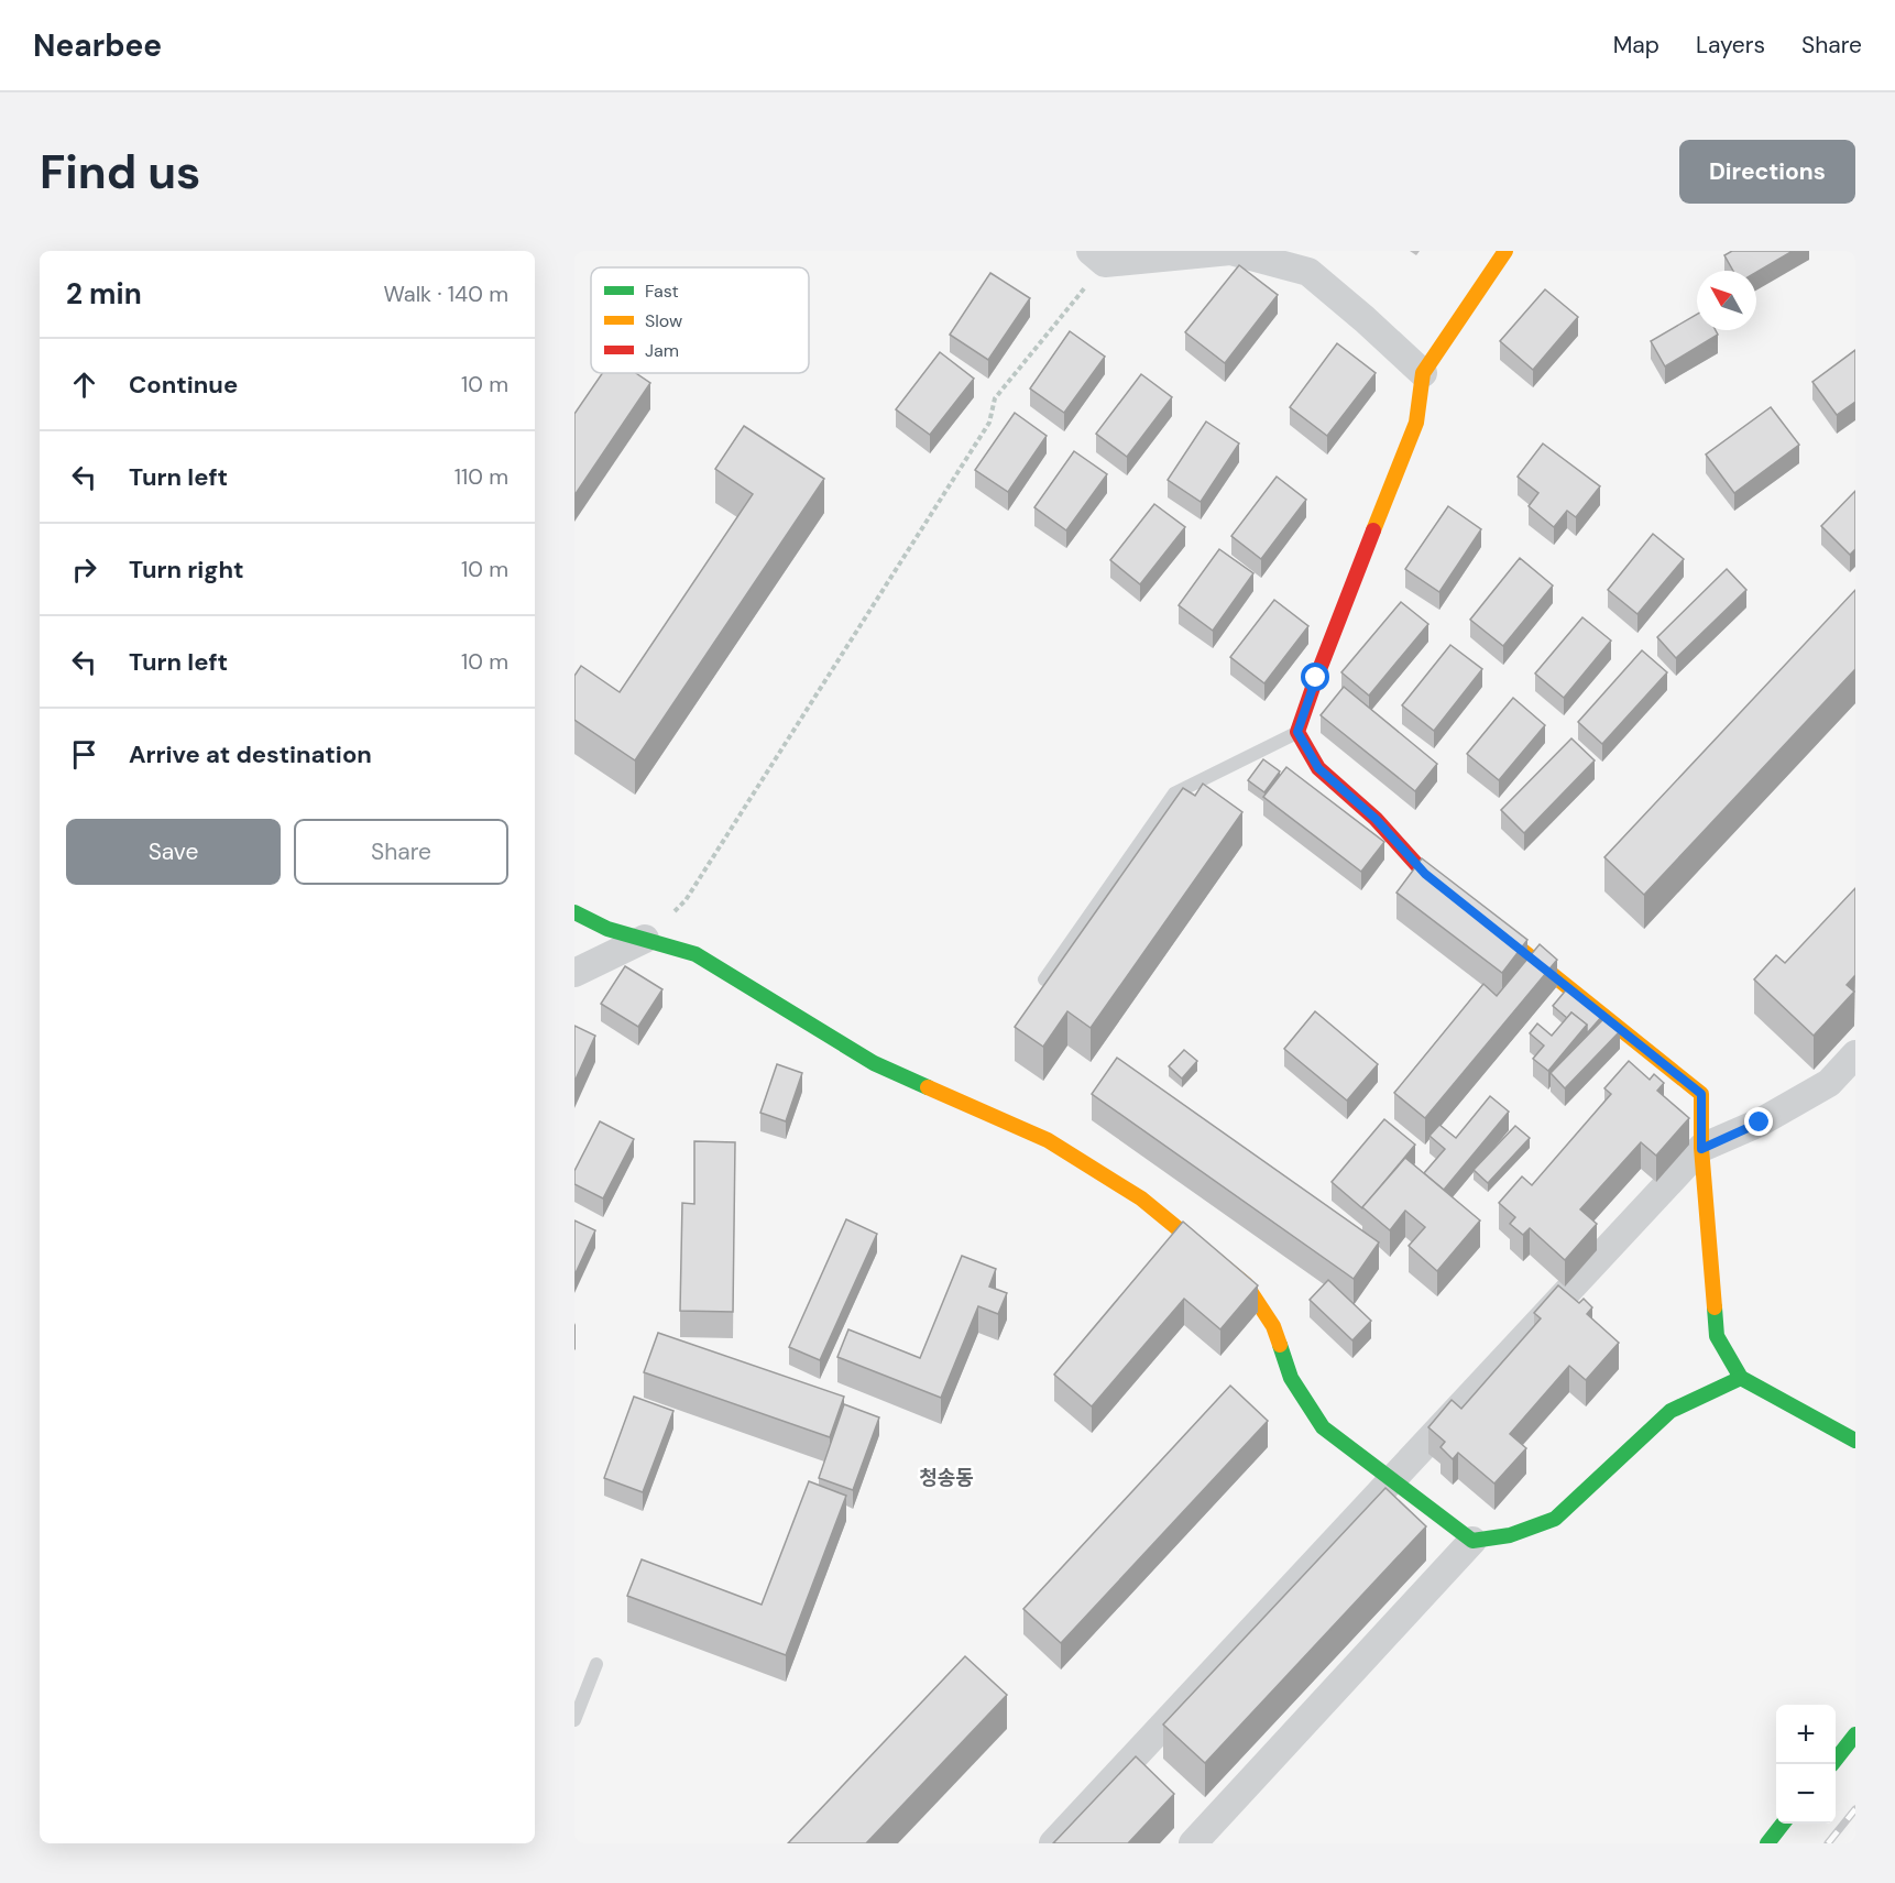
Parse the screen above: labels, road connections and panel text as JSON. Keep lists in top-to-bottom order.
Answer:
{
  "districts": ["청송동"],
  "legend": ["Fast", "Slow", "Jam"],
  "north": "top left",
  "page": {
    "header": "Nearbee",
    "nav": ["Map", "Layers", "Share"],
    "buttons": [
      "Directions",
      ["Save", "Share"]
    ],
    "title": "Find us",
    "heading": ["2 min", "Walk · 140 m"],
    "list": [
      ["Continue", "10 m"],
      ["Turn left", "110 m"],
      ["Turn right", "10 m"],
      ["Turn left", "10 m"],
      "Arrive at destination"
    ],
    "map_buttons": ["+", "−"]
  }
}
